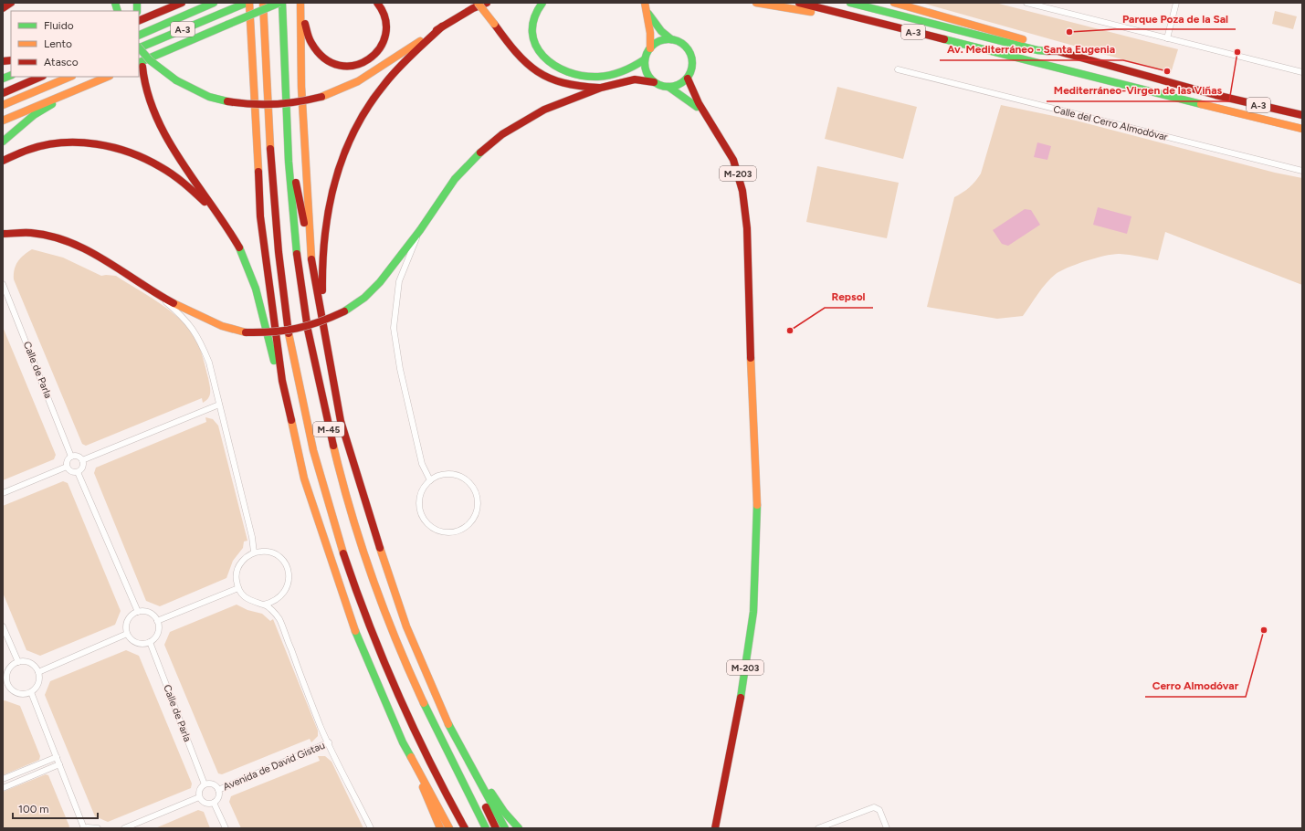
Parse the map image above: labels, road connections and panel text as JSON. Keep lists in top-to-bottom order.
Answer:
{
  "streets": {
    "main road": ["A-3", "M-203", "M-45"],
    "street": ["Calle del Cerro Almodóvar", "Calle de Parla", "Avenida de David Gistau"]
  },
  "crossings": [
    ["Calle de Parla", "Avenida de David Gistau"]
  ],
  "places": [
    "Parque Poza de la Sal",
    "Mediterráneo-Virgen de las Viñas",
    "Av. Mediterráneo - Santa Eugenia",
    "Repsol",
    "Cerro Almodóvar"
  ],
  "legend": ["Fluido", "Lento", "Atasco"],
  "scale_bar": "100 m"
}
